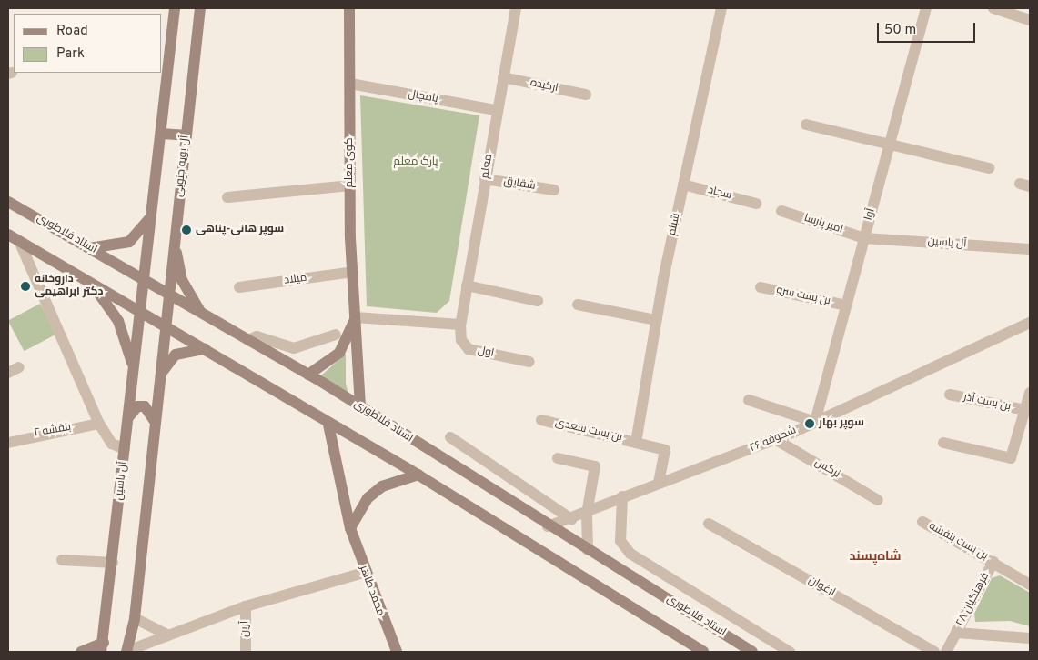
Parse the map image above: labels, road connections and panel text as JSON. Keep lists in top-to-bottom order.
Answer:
{
  "streets": {
    "main road": [
      "کوی معلم",
      "آل بویه جنوبی",
      "استاد فلاطوری",
      "آل یاسین",
      "محمد طاهر"
    ],
    "street": [
      "ارکیده",
      "پامچال",
      "معلم",
      "شقایق",
      "سجاد",
      "آوا",
      "شبنم",
      "امیر پارسا",
      "میلاد",
      "بن بست سرو",
      "اول",
      "بن بست آذر",
      "بنفشه ۲",
      "بن بست سعدی",
      "شکوفه ۲۶",
      "نرگس",
      "بن بست بنفشه",
      "ارغوان",
      "فرهنگیان ۲۸",
      "آرین"
    ]
  },
  "crossings": [
    ["ارکیده", "معلم"],
    ["پامچال", "کوی معلم"],
    ["پامچال", "معلم"],
    ["کوی معلم", "استاد فلاطوری"],
    ["کوی معلم", "میلاد"],
    ["آل بویه جنوبی", "استاد فلاطوری"],
    ["معلم", "شقایق"],
    ["معلم", "اول"],
    ["سجاد", "شبنم"],
    ["آوا", "امیر پارسا"],
    ["آوا", "آل یاسین"],
    ["آوا", "بن بست سرو"],
    ["آوا", "شکوفه ۲۶"],
    ["شبنم", "بن بست سعدی"],
    ["امیر پارسا", "آل یاسین"],
    ["استاد فلاطوری", "شکوفه ۲۶"],
    ["بن بست سعدی", "شکوفه ۲۶"],
    ["شکوفه ۲۶", "نرگس"],
    ["بن بست بنفشه", "فرهنگیان ۲۸"]
  ],
  "districts": ["شاه‌پسند"],
  "parks": ["پارک معلم"],
  "places": ["سوپر هانی-پناهی", "داروخانه دکتر ابراهیمی", "سوپر بهار"],
  "legend": ["Road", "Park"],
  "scale_bar": "50 m"
}
